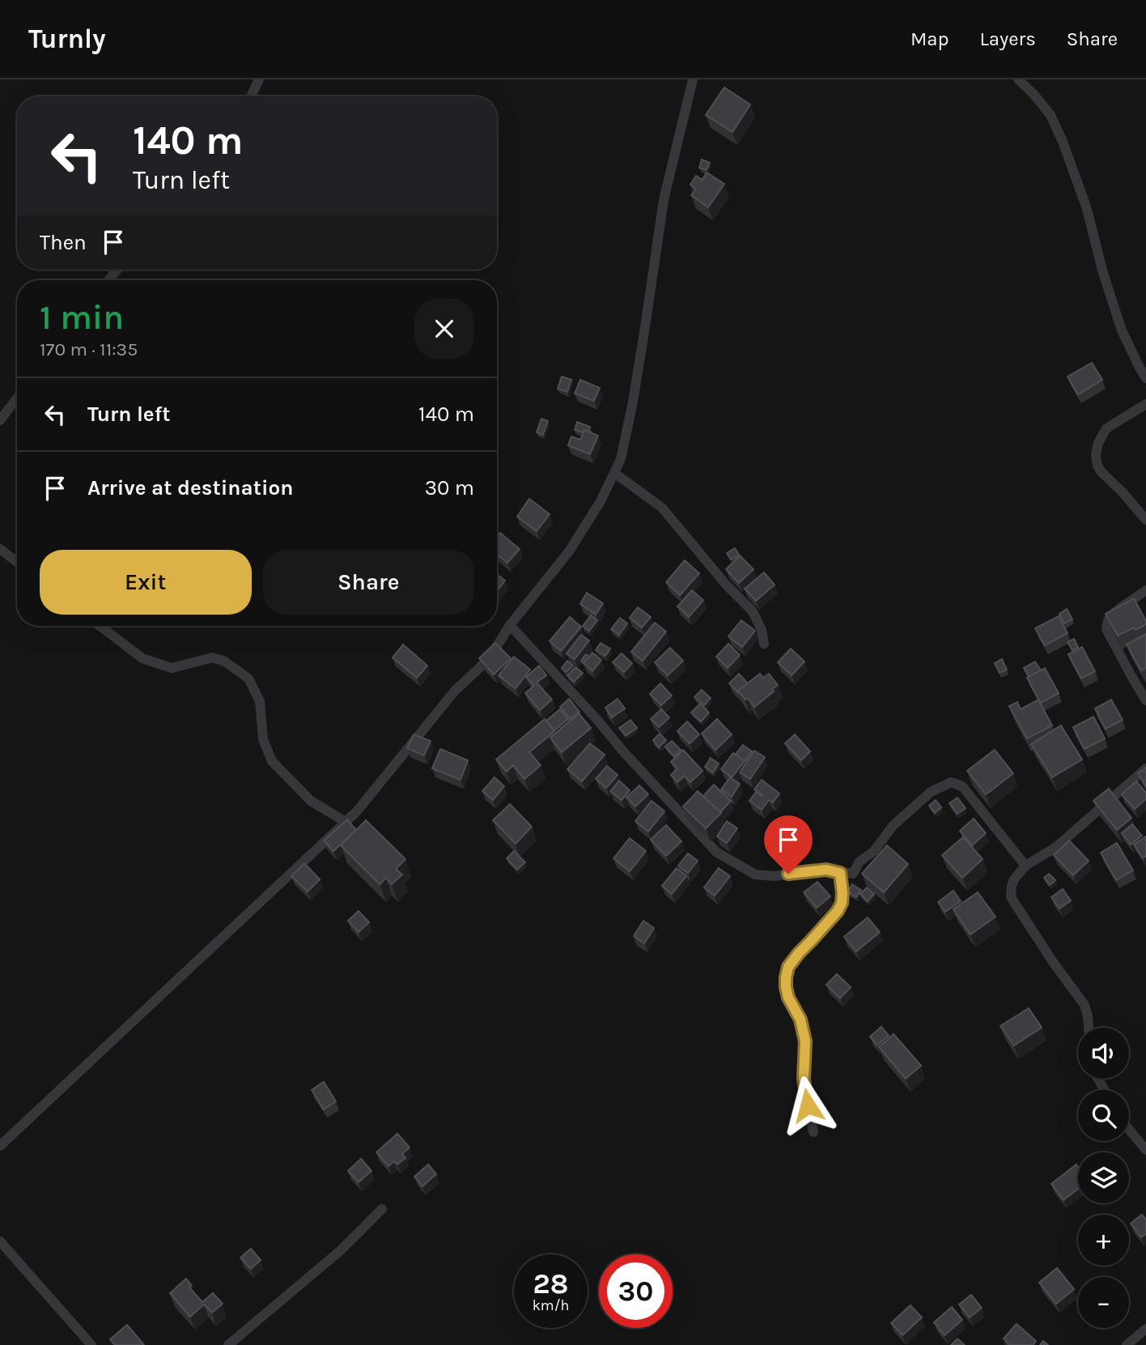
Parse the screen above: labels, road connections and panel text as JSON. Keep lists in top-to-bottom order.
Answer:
{
  "page": {
    "header": "Turnly",
    "nav": ["Map", "Layers", "Share"],
    "turn": ["140 m", "Turn left"],
    "then": "Then",
    "heading": ["1 min", "170 m · 11:35"],
    "list": [
      {
        "name": "Turn left",
        "value": "140 m"
      },
      {
        "name": "Arrive at destination",
        "value": "30 m"
      }
    ],
    "buttons": ["Exit", "Share"],
    "map_buttons": ["+", "−"],
    "speed": "28 km/h",
    "limit": "30"
  }
}
